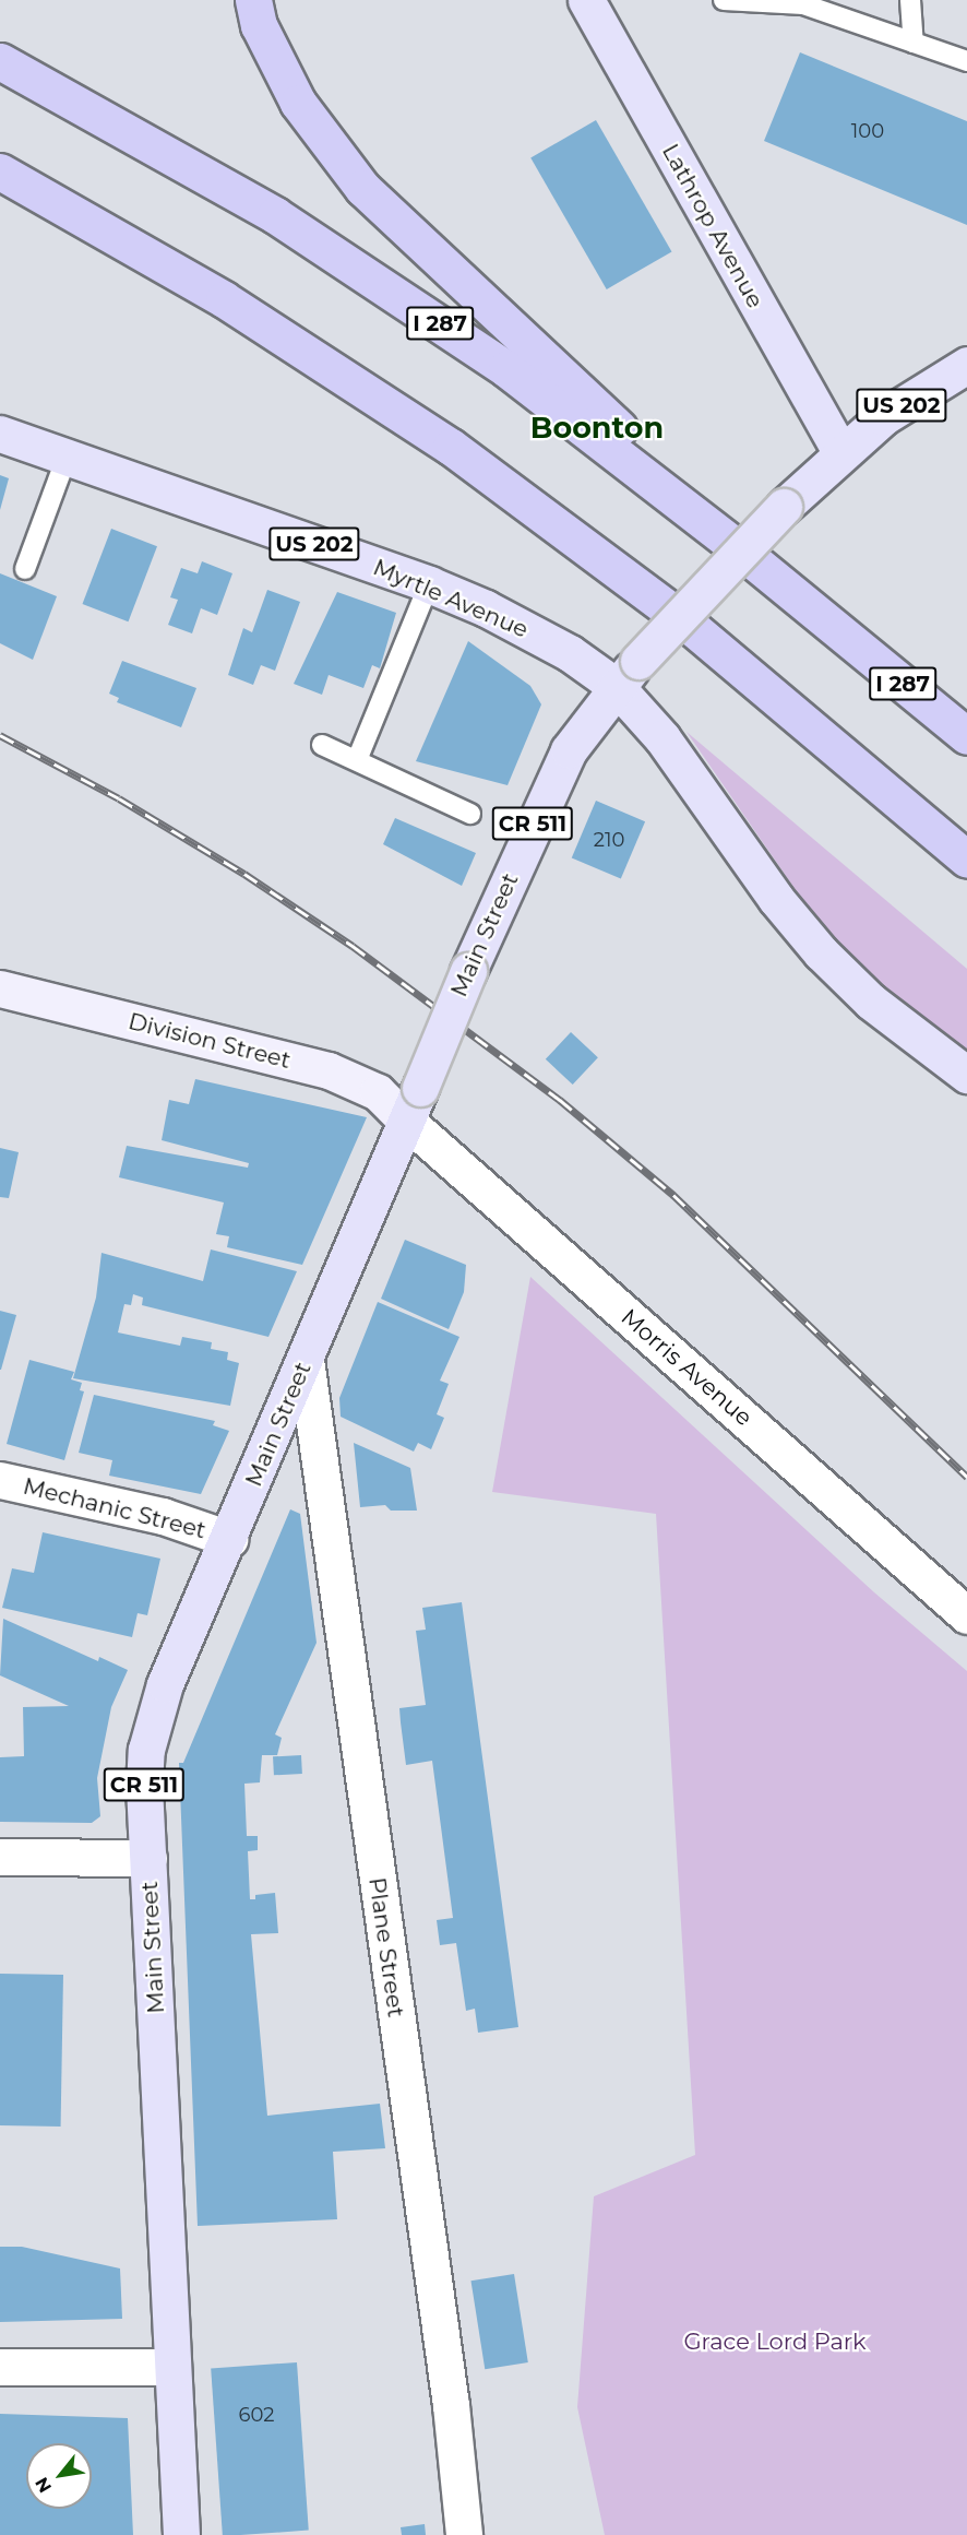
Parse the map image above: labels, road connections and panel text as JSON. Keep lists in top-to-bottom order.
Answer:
{
  "streets": {
    "highway": ["I 287"],
    "main road": [
      "Lathrop Avenue",
      "US 202",
      "Myrtle Avenue",
      "CR 511",
      "Main Street"
    ],
    "street": [
      "Division Street",
      "Morris Avenue",
      "Mechanic Street",
      "Plane Street"
    ]
  },
  "crossings": [
    ["Lathrop Avenue", "US 202"],
    ["Lathrop Avenue", "Main Street"],
    ["US 202", "Main Street"],
    ["Myrtle Avenue", "Main Street"],
    ["Main Street", "Division Street"],
    ["Main Street", "Morris Avenue"],
    ["Main Street", "Mechanic Street"],
    ["Main Street", "Plane Street"],
    ["Division Street", "Morris Avenue"]
  ],
  "districts": ["Boonton"],
  "parks": ["Grace Lord Park"],
  "house_numbers": ["100", "210", "602"],
  "north": "bottom left"
}
